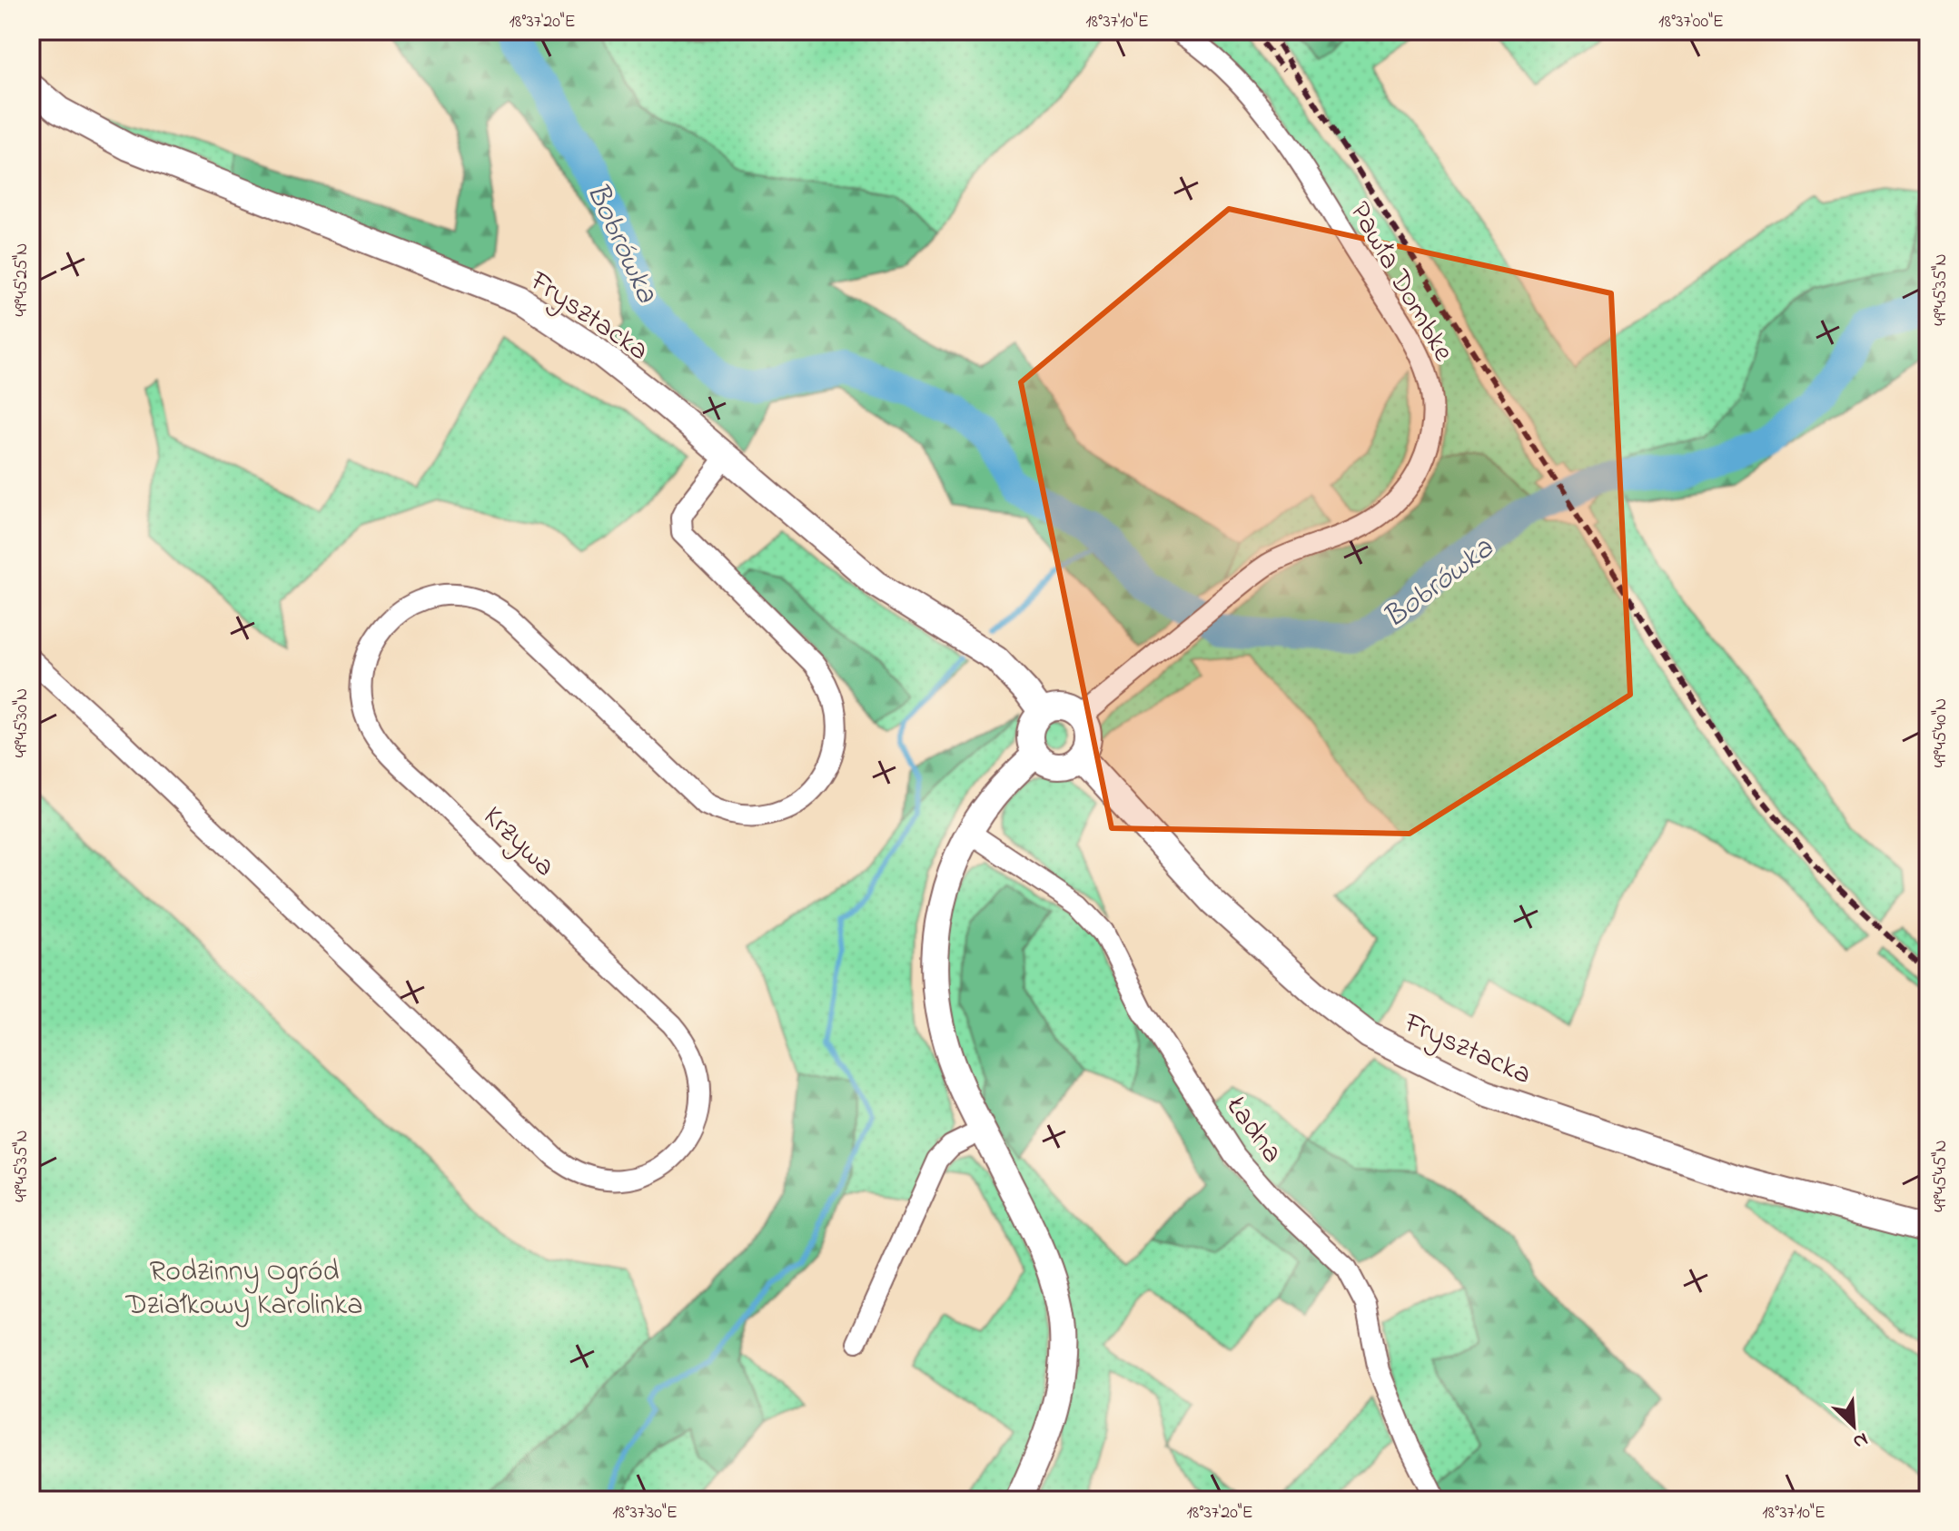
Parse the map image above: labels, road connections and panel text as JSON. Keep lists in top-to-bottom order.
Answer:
{
  "streets": {
    "street": [
      "Pawła Dombke",
      "Frysztacka",
      "Krzywa",
      "Ładna"
    ]
  },
  "crossings": [
    ["Pawła Dombke", "Frysztacka"],
    ["Frysztacka", "Krzywa"]
  ],
  "water": ["Bobrówka"],
  "parks": ["Rodzinny Ogród Działkowy Karolinka"],
  "north": "bottom right",
  "coordinates": [
    "18°37'20\"E",
    "18°37'10\"E",
    "18°37'00\"E",
    "49°45'25\"N",
    "49°45'35\"N",
    "49°45'30\"N",
    "49°45'40\"N",
    "49°45'45\"N",
    "18°37'30\"E"
  ]
}
